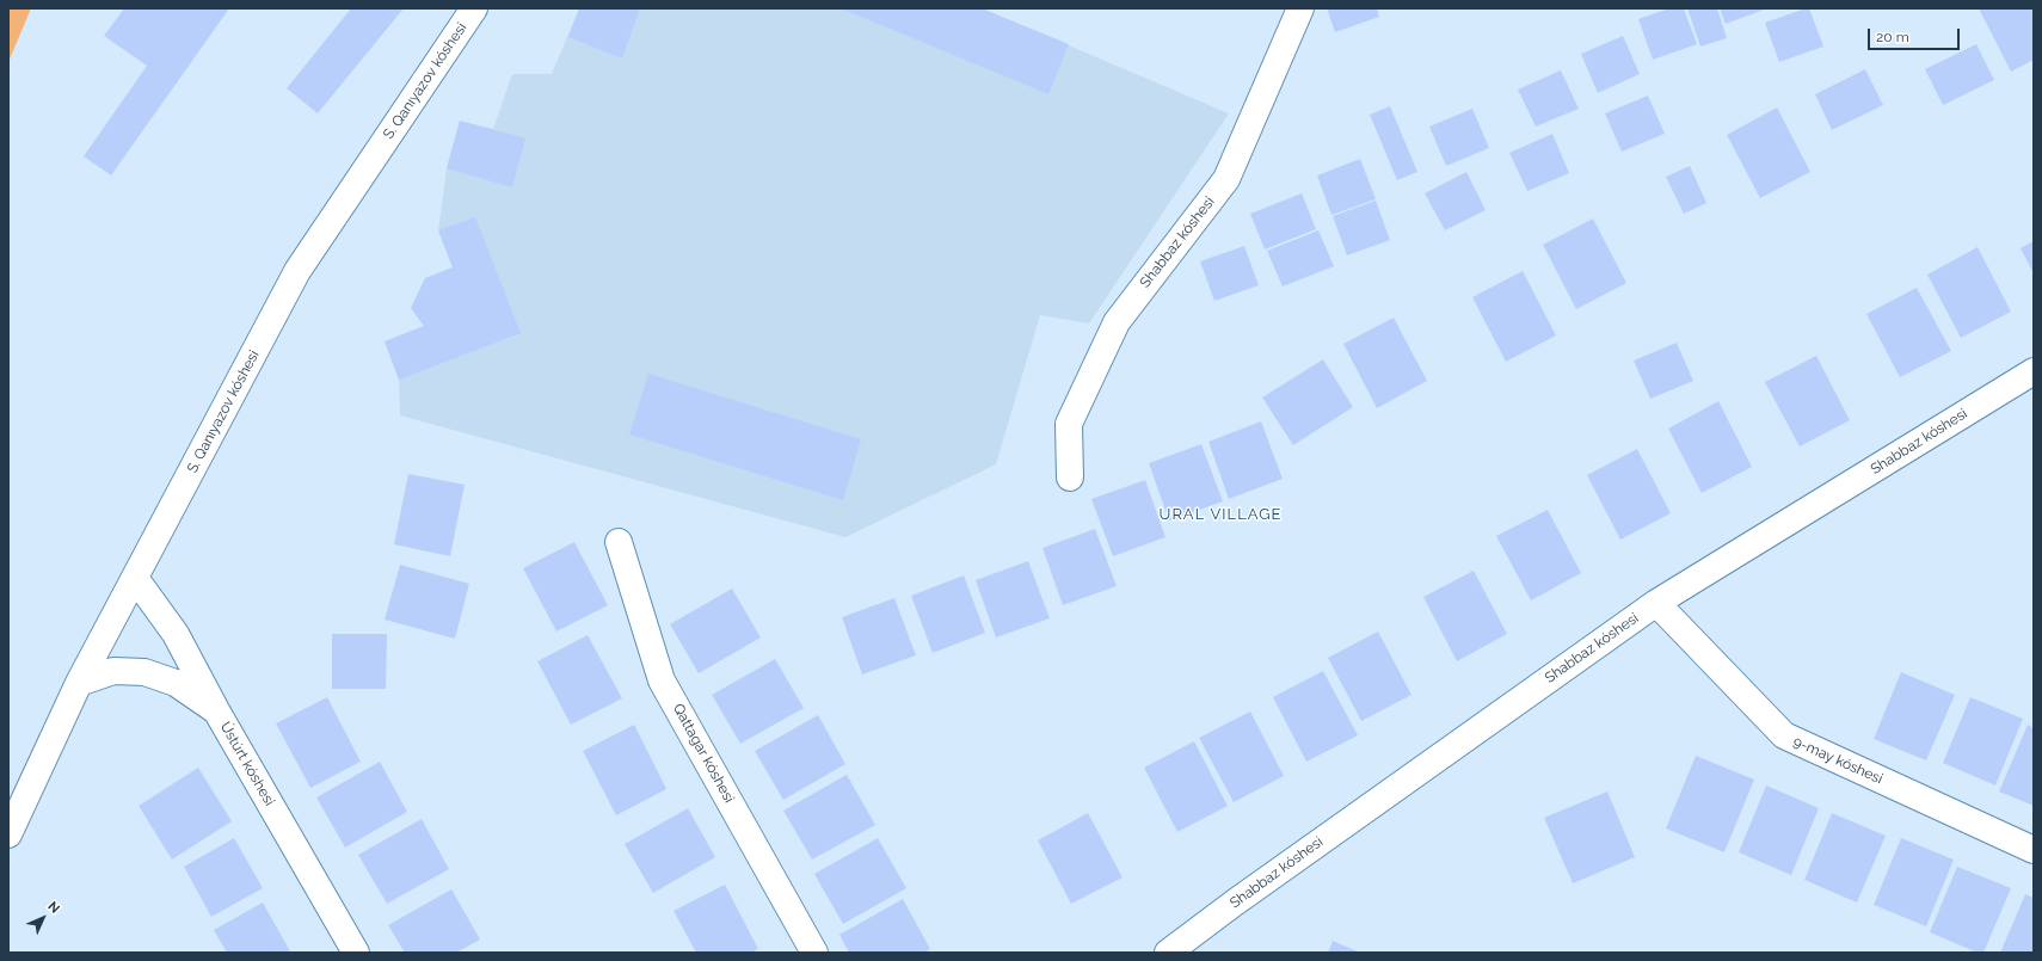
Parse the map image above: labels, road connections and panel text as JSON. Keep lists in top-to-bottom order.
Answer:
{
  "streets": {
    "street": [
      "S. Qanıyazov kóshesi",
      "Shabbaz kóshesi",
      "Qattagar kóshesi",
      "9-may kóshesi",
      "Ústúrt kóshesi"
    ]
  },
  "crossings": [
    ["S. Qanıyazov kóshesi", "Ústúrt kóshesi"],
    ["Shabbaz kóshesi", "9-may kóshesi"]
  ],
  "districts": ["URAL VILLAGE"],
  "scale_bar": "20 m",
  "north": "top right"
}
